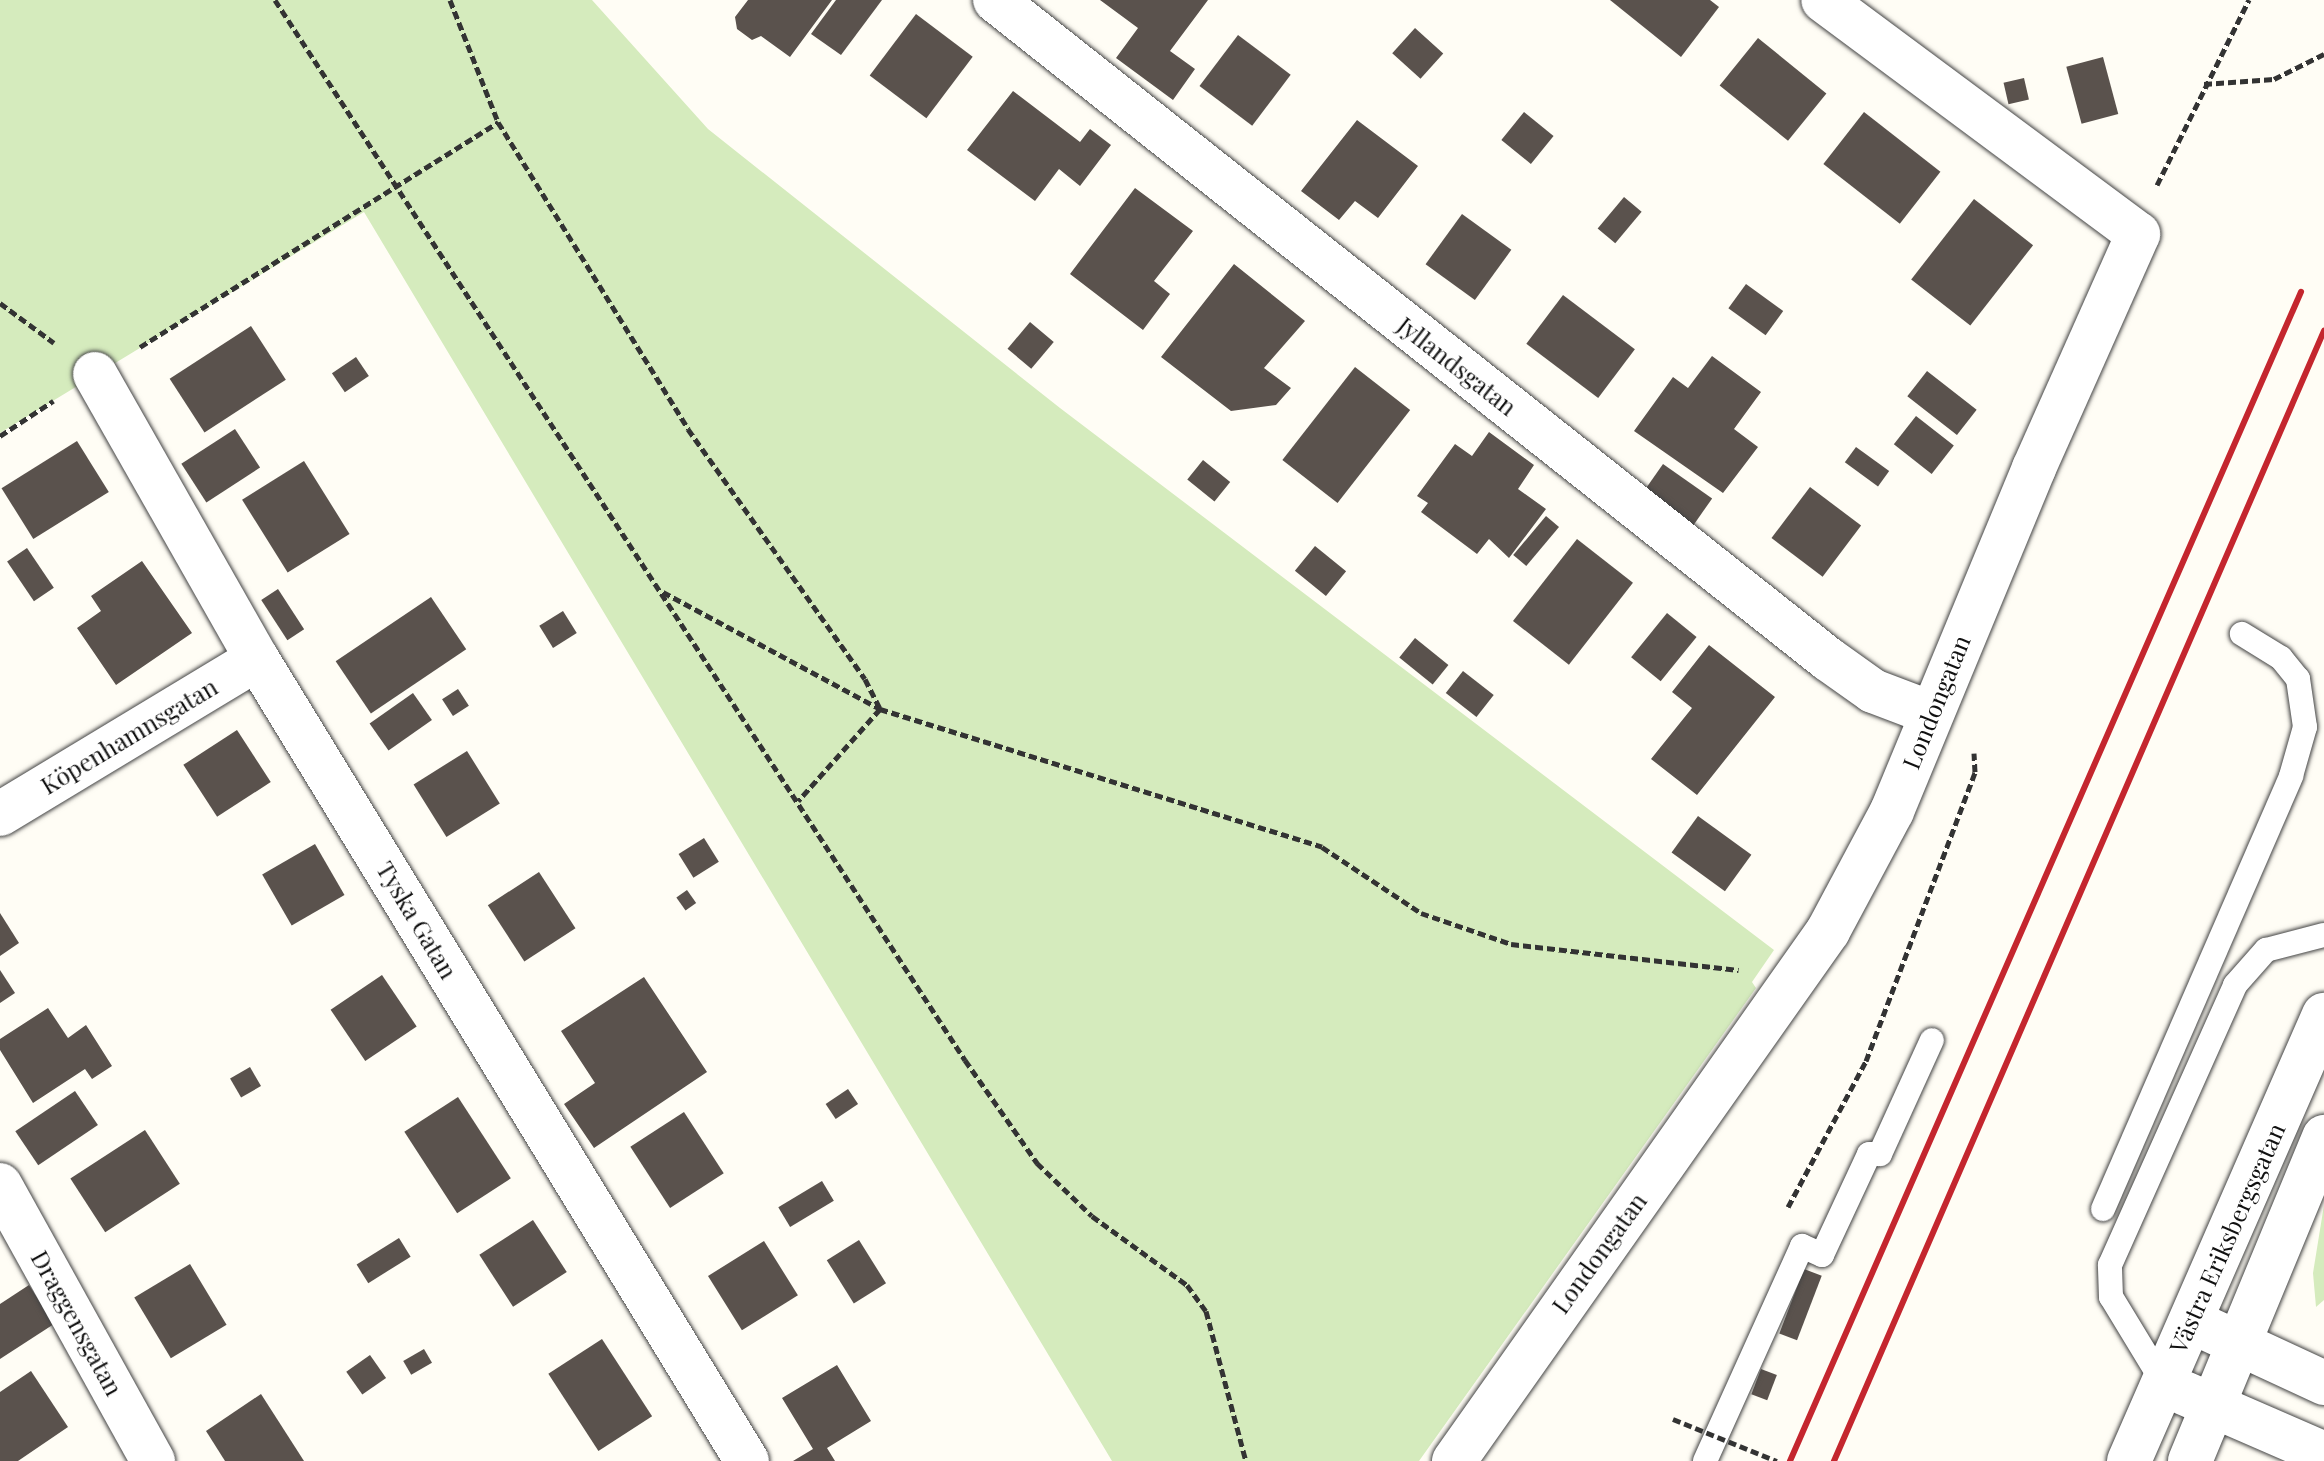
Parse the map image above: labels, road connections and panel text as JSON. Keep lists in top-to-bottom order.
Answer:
{
  "streets": {
    "street": [
      "Jyllandsgatan",
      "Londongatan",
      "Köpenhamnsgatan",
      "Tyska Gatan",
      "Västra Eriksbergsgatan",
      "Draggensgatan"
    ]
  },
  "crossings": [
    ["Jyllandsgatan", "Londongatan"],
    ["Köpenhamnsgatan", "Tyska Gatan"]
  ]
}
